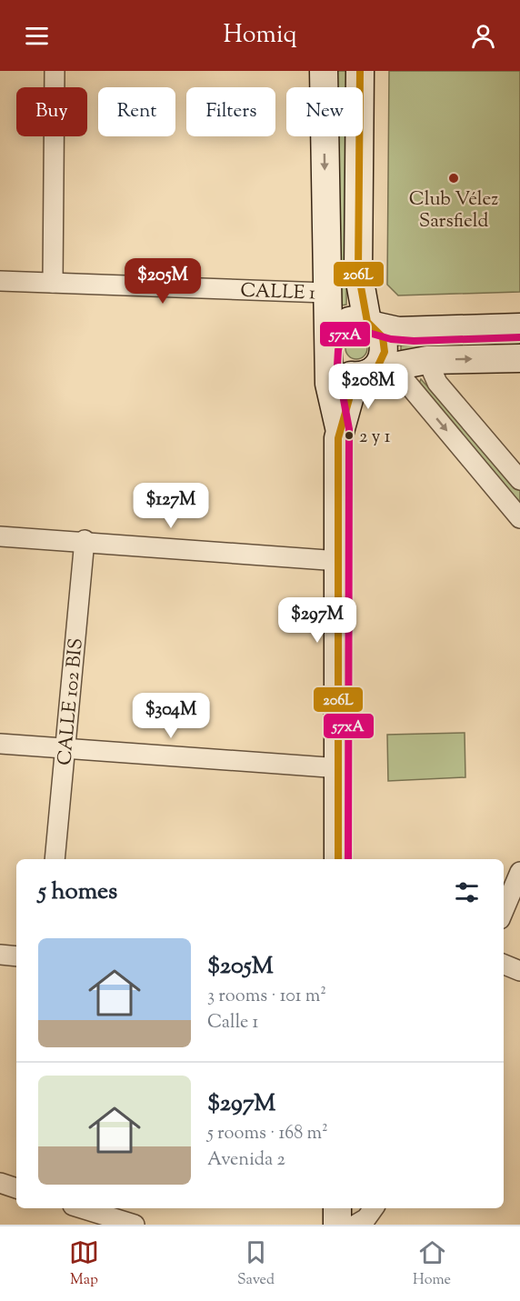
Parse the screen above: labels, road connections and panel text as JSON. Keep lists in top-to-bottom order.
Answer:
{
  "streets": {
    "street": ["CALLE 1", "CALLE 102 BIS"]
  },
  "places": ["Club Vélez Sarsfield", "2 y 1"],
  "lines": ["transit line 206L", "transit line 57xA"],
  "page": {
    "header": "Homiq",
    "chip": [
      "Buy",
      "Rent",
      "Filters",
      "New"
    ],
    "price": [
      "$205M",
      "$208M",
      "$127M",
      "$297M",
      "$304M"
    ],
    "heading": "5 homes",
    "list": [
      {
        "name": "$205M",
        "note": "3 rooms · 101 m² · Calle 1"
      },
      {
        "name": "$297M",
        "note": "5 rooms · 168 m² · Avenida 2"
      }
    ],
    "tabs": ["Map", "Saved", "Home"]
  }
}
